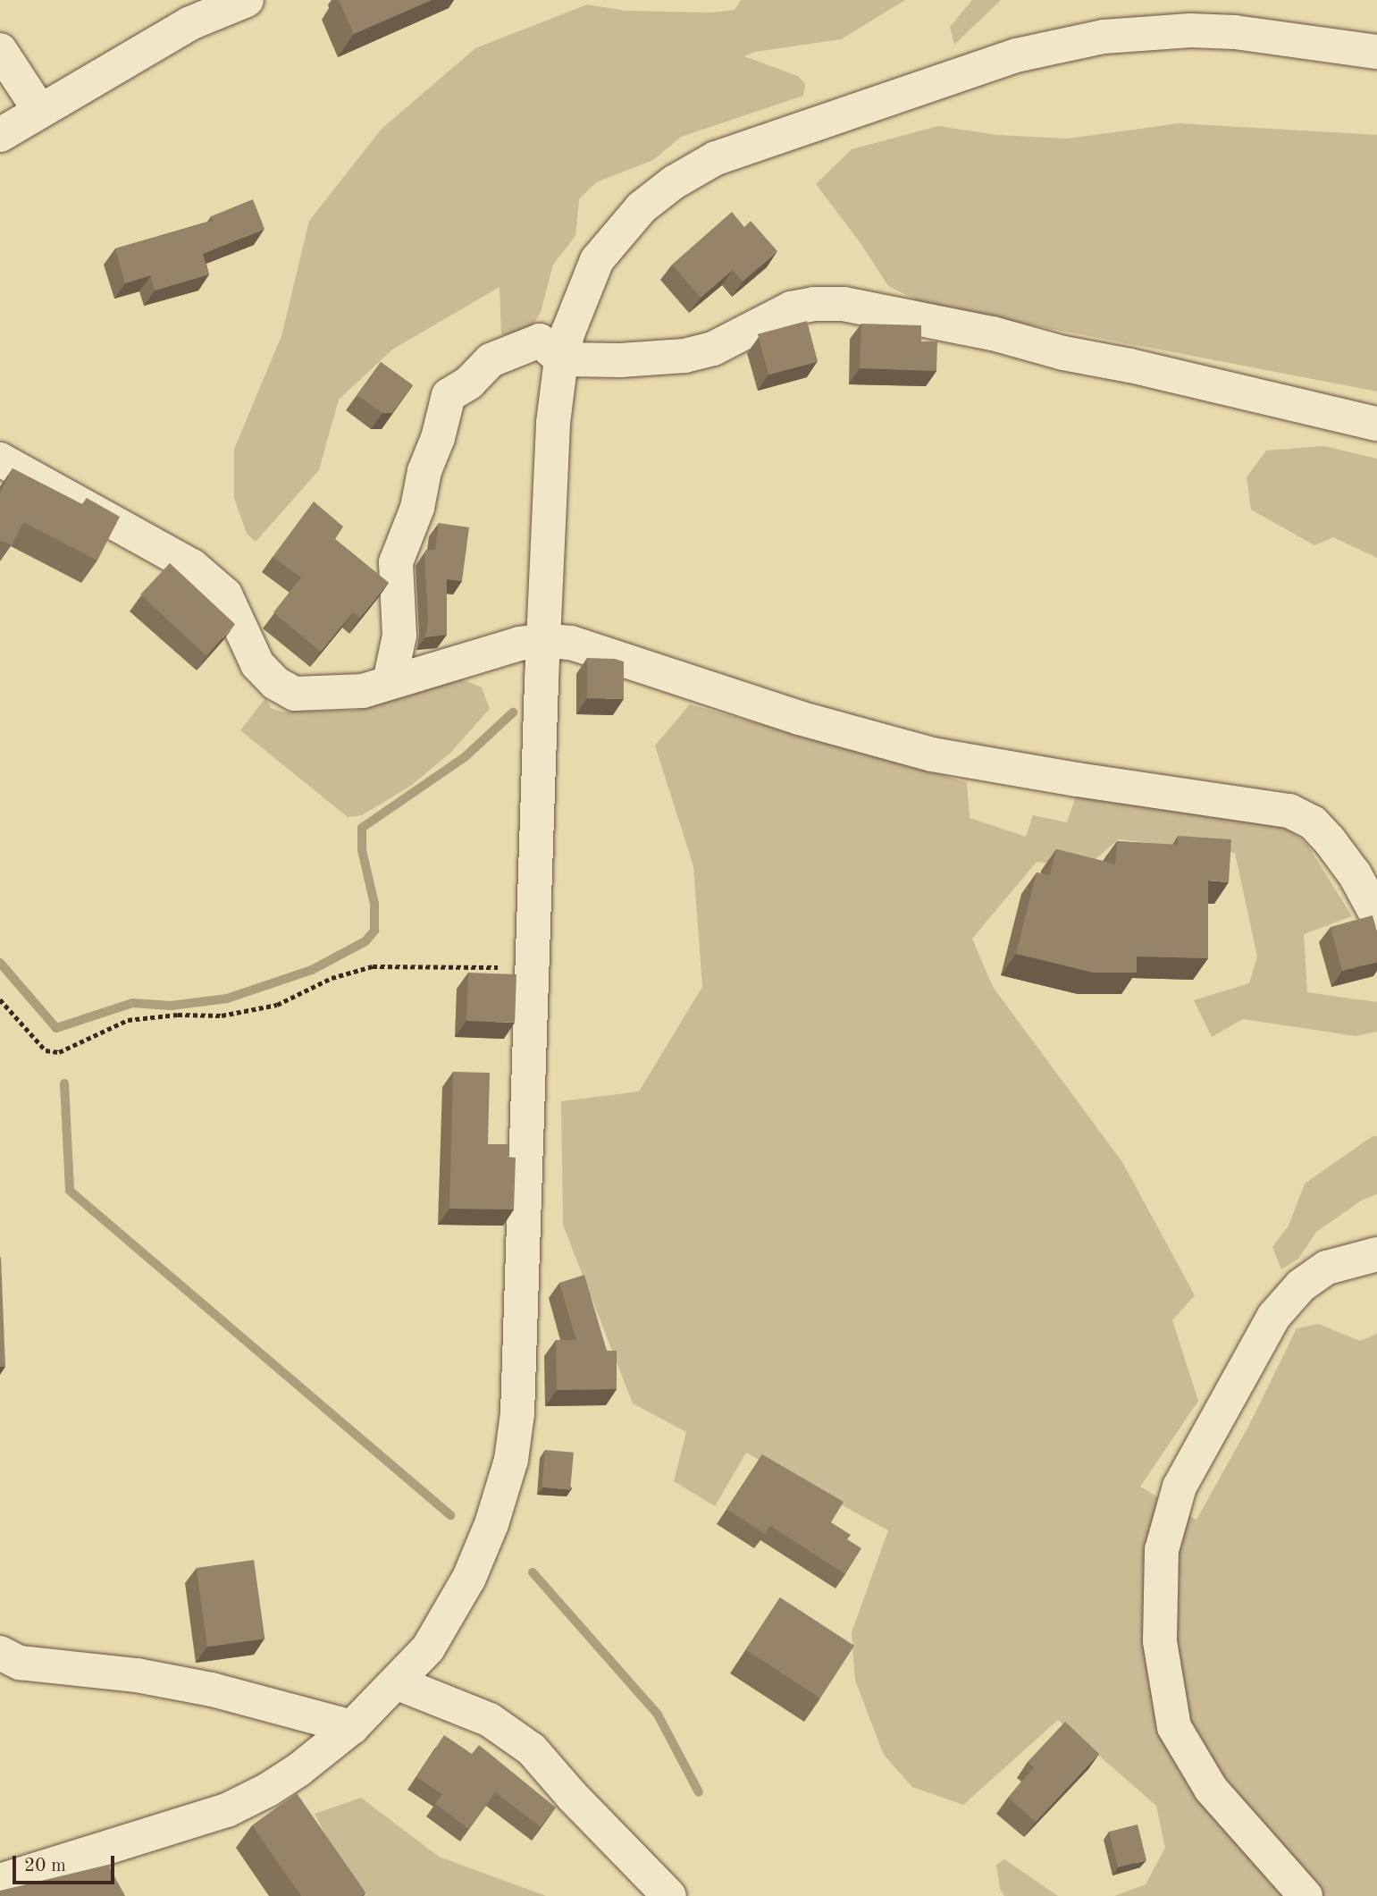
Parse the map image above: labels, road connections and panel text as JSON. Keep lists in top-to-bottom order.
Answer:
{
  "scale_bar": "20 m"
}
